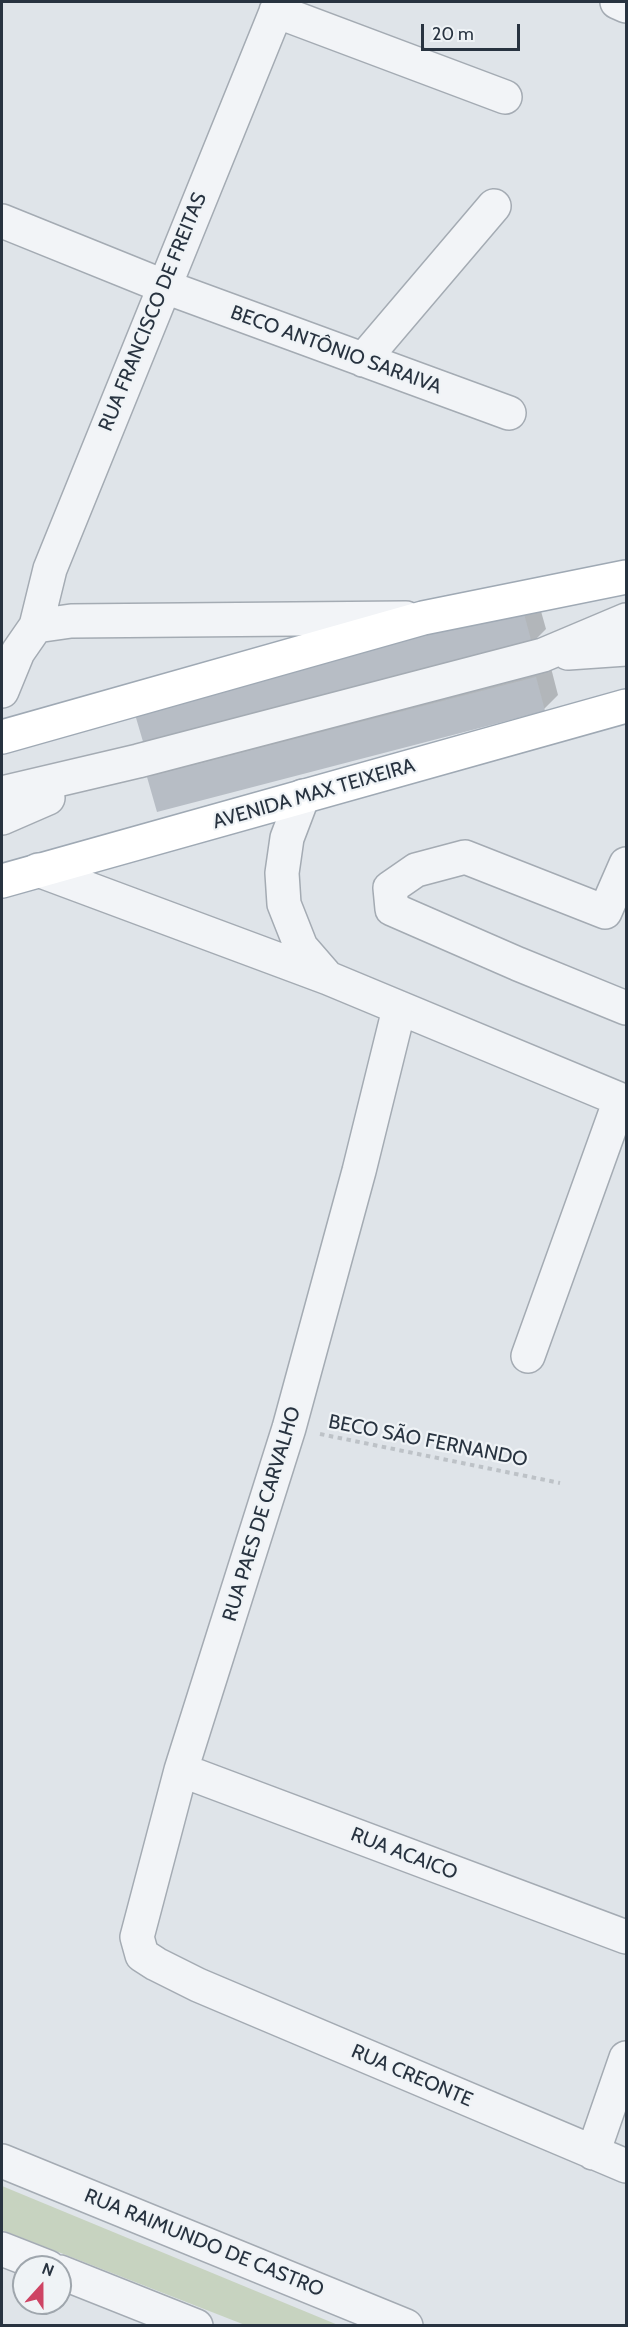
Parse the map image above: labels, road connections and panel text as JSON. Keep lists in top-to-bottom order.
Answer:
{
  "streets": {
    "main road": ["AVENIDA MAX TEIXEIRA"],
    "street": [
      "RUA FRANCISCO DE FREITAS",
      "BECO ANTÔNIO SARAIVA",
      "RUA PAES DE CARVALHO",
      "RUA ACAICO",
      "RUA CREONTE",
      "RUA RAIMUNDO DE CASTRO"
    ],
    "path": ["BECO SÃO FERNANDO"]
  },
  "crossings": [
    ["RUA FRANCISCO DE FREITAS", "BECO ANTÔNIO SARAIVA"],
    ["BECO SÃO FERNANDO", "RUA PAES DE CARVALHO"],
    ["RUA PAES DE CARVALHO", "RUA ACAICO"],
    ["RUA PAES DE CARVALHO", "RUA CREONTE"]
  ],
  "scale_bar": "20 m",
  "north": "top"
}
